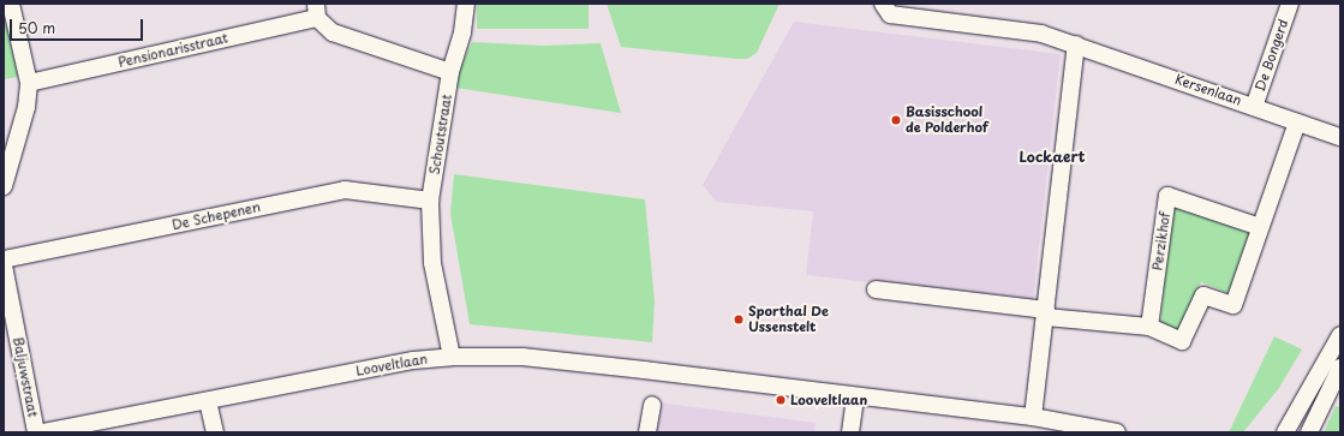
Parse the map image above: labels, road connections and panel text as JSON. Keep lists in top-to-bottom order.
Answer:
{
  "streets": {
    "street": [
      "Pensionarisstraat",
      "De Bongerd",
      "Kersenlaan",
      "Schoutstraat",
      "De Schepenen",
      "Perzikhof",
      "Looveltlaan",
      "Baljuwstraat"
    ]
  },
  "crossings": [
    ["De Bongerd", "Kersenlaan"],
    ["Schoutstraat", "De Schepenen"],
    ["Schoutstraat", "Looveltlaan"]
  ],
  "districts": ["Lockaert"],
  "places": ["Basisschool de Polderhof", "Sporthal De Ussenstelt", "Looveltlaan"],
  "scale_bar": "50 m"
}
